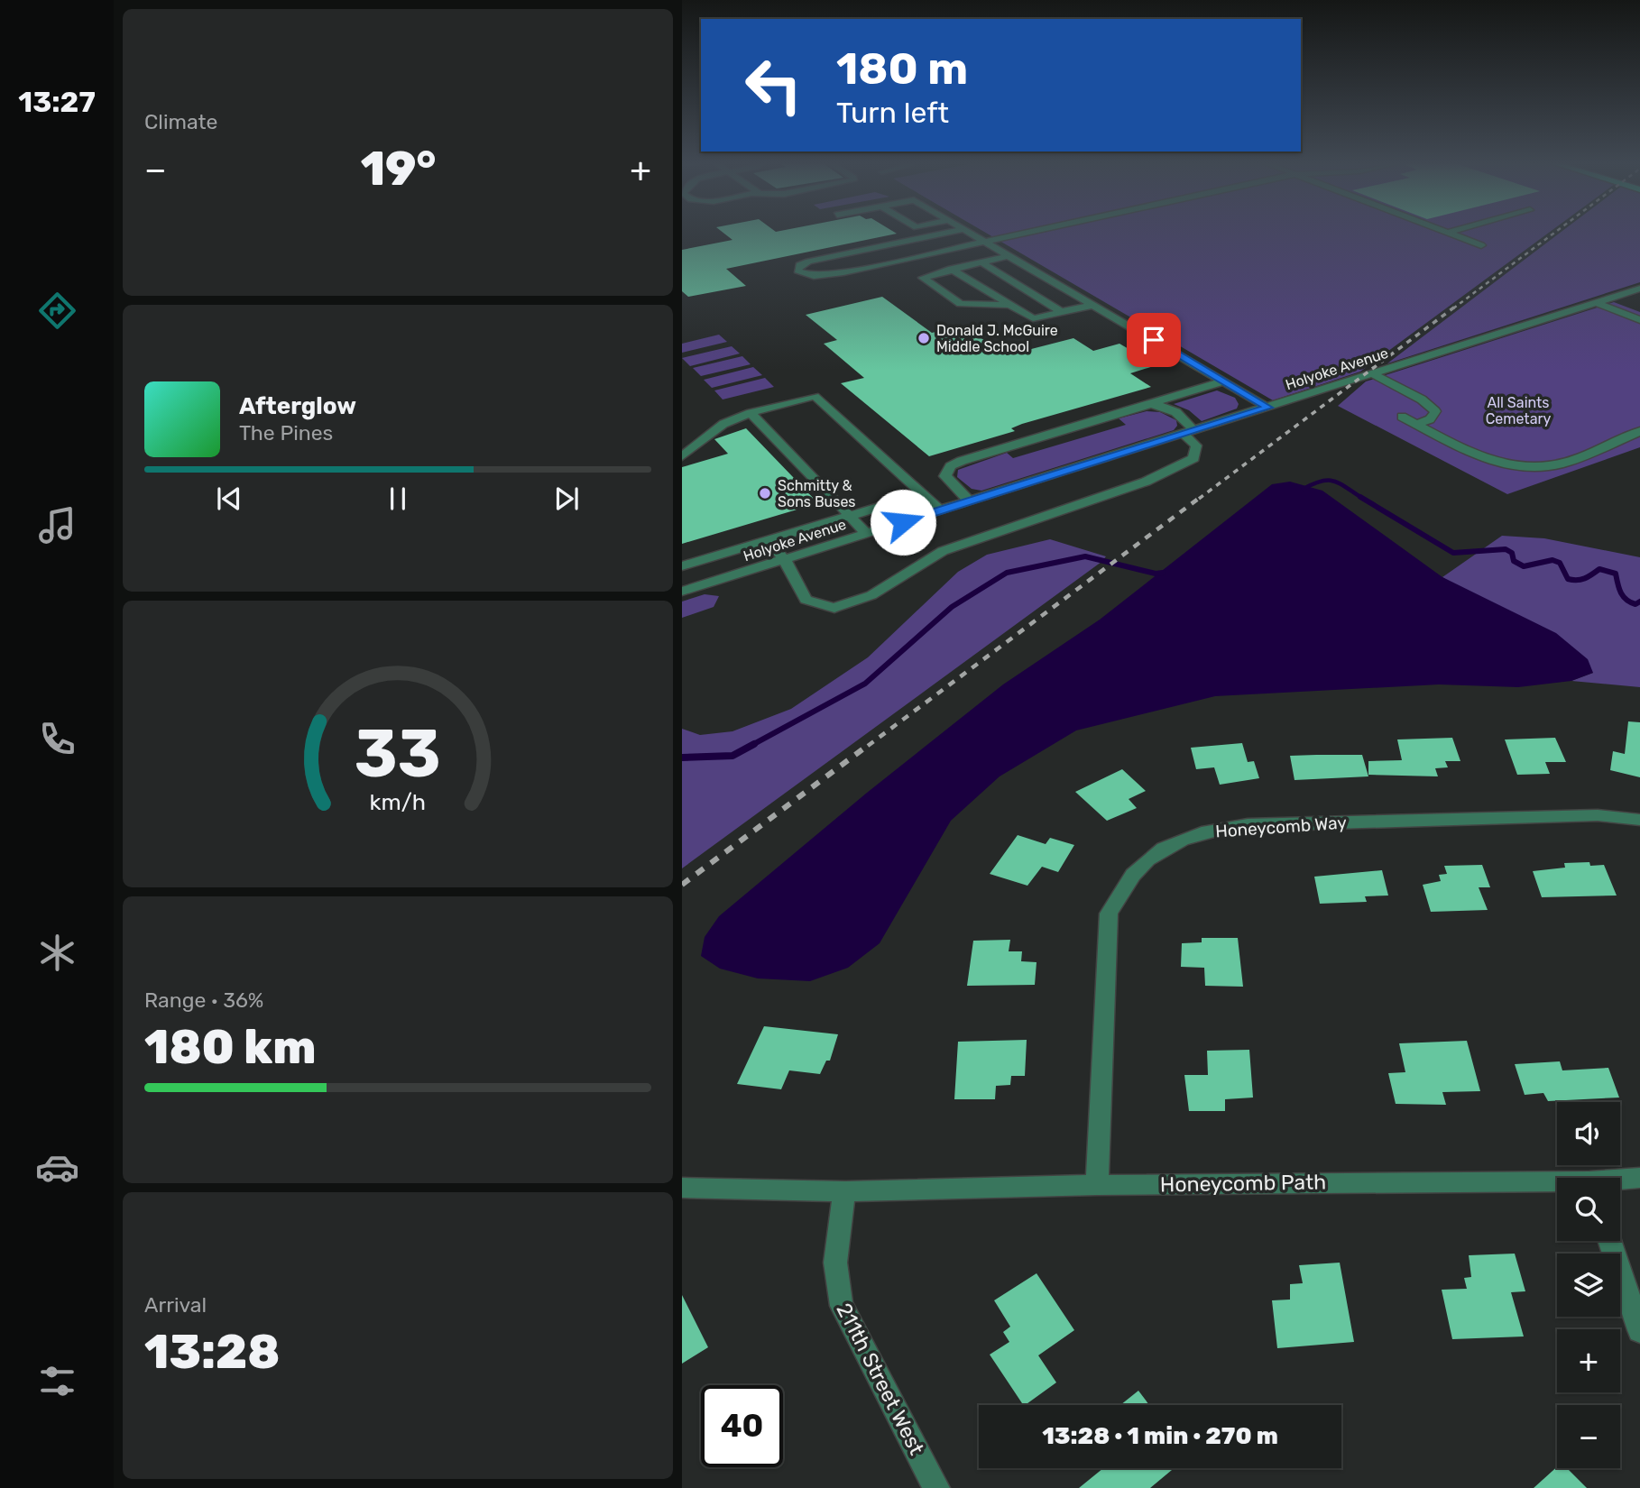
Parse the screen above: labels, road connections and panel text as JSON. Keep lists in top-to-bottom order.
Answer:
{
  "streets": {
    "street": [
      "Holyoke Avenue",
      "Honeycomb Way",
      "Honeycomb Path",
      "211th Street West"
    ]
  },
  "crossings": [
    ["Honeycomb Way", "Honeycomb Path"],
    ["Honeycomb Path", "211th Street West"]
  ],
  "parks": ["All Saints Cemetary"],
  "places": ["Donald J. McGuire Middle School", "Schmitty & Sons Buses"],
  "page": {
    "tabs": "13:27",
    "tile": [
      "Climate",
      ["Range · 36%", "180 km"],
      ["Arrival", "13:28"]
    ],
    "turn": ["180 m", "Turn left"],
    "heat": ["−", "19°", "+"],
    "song": ["Afterglow", "The Pines"],
    "map_buttons": ["+", "−"],
    "limit": "40",
    "trip": "13:28 · 1 min · 270 m",
    "gauge": ["33", "km/h"]
  }
}
